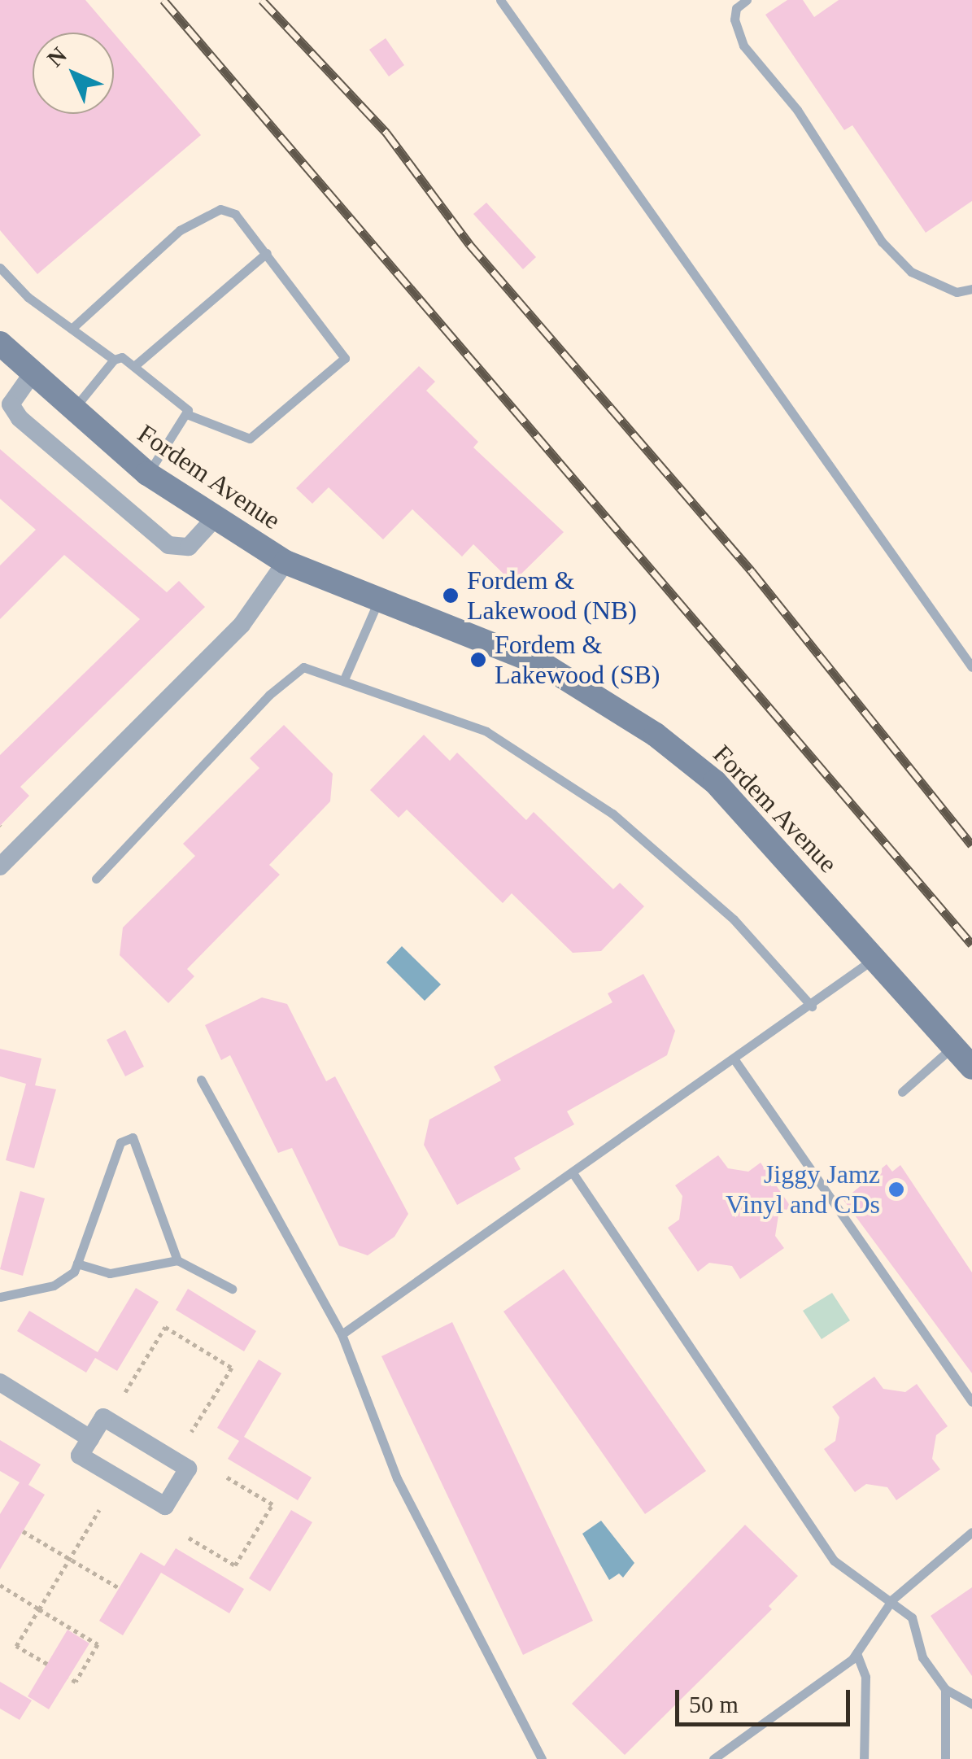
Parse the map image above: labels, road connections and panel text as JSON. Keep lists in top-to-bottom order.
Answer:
{
  "streets": {
    "street": ["Fordem Avenue"]
  },
  "places": ["Fordem & Lakewood (NB)", "Fordem & Lakewood (SB)", "Jiggy Jamz Vinyl and CDs"],
  "scale_bar": "50 m",
  "north": "top left"
}
